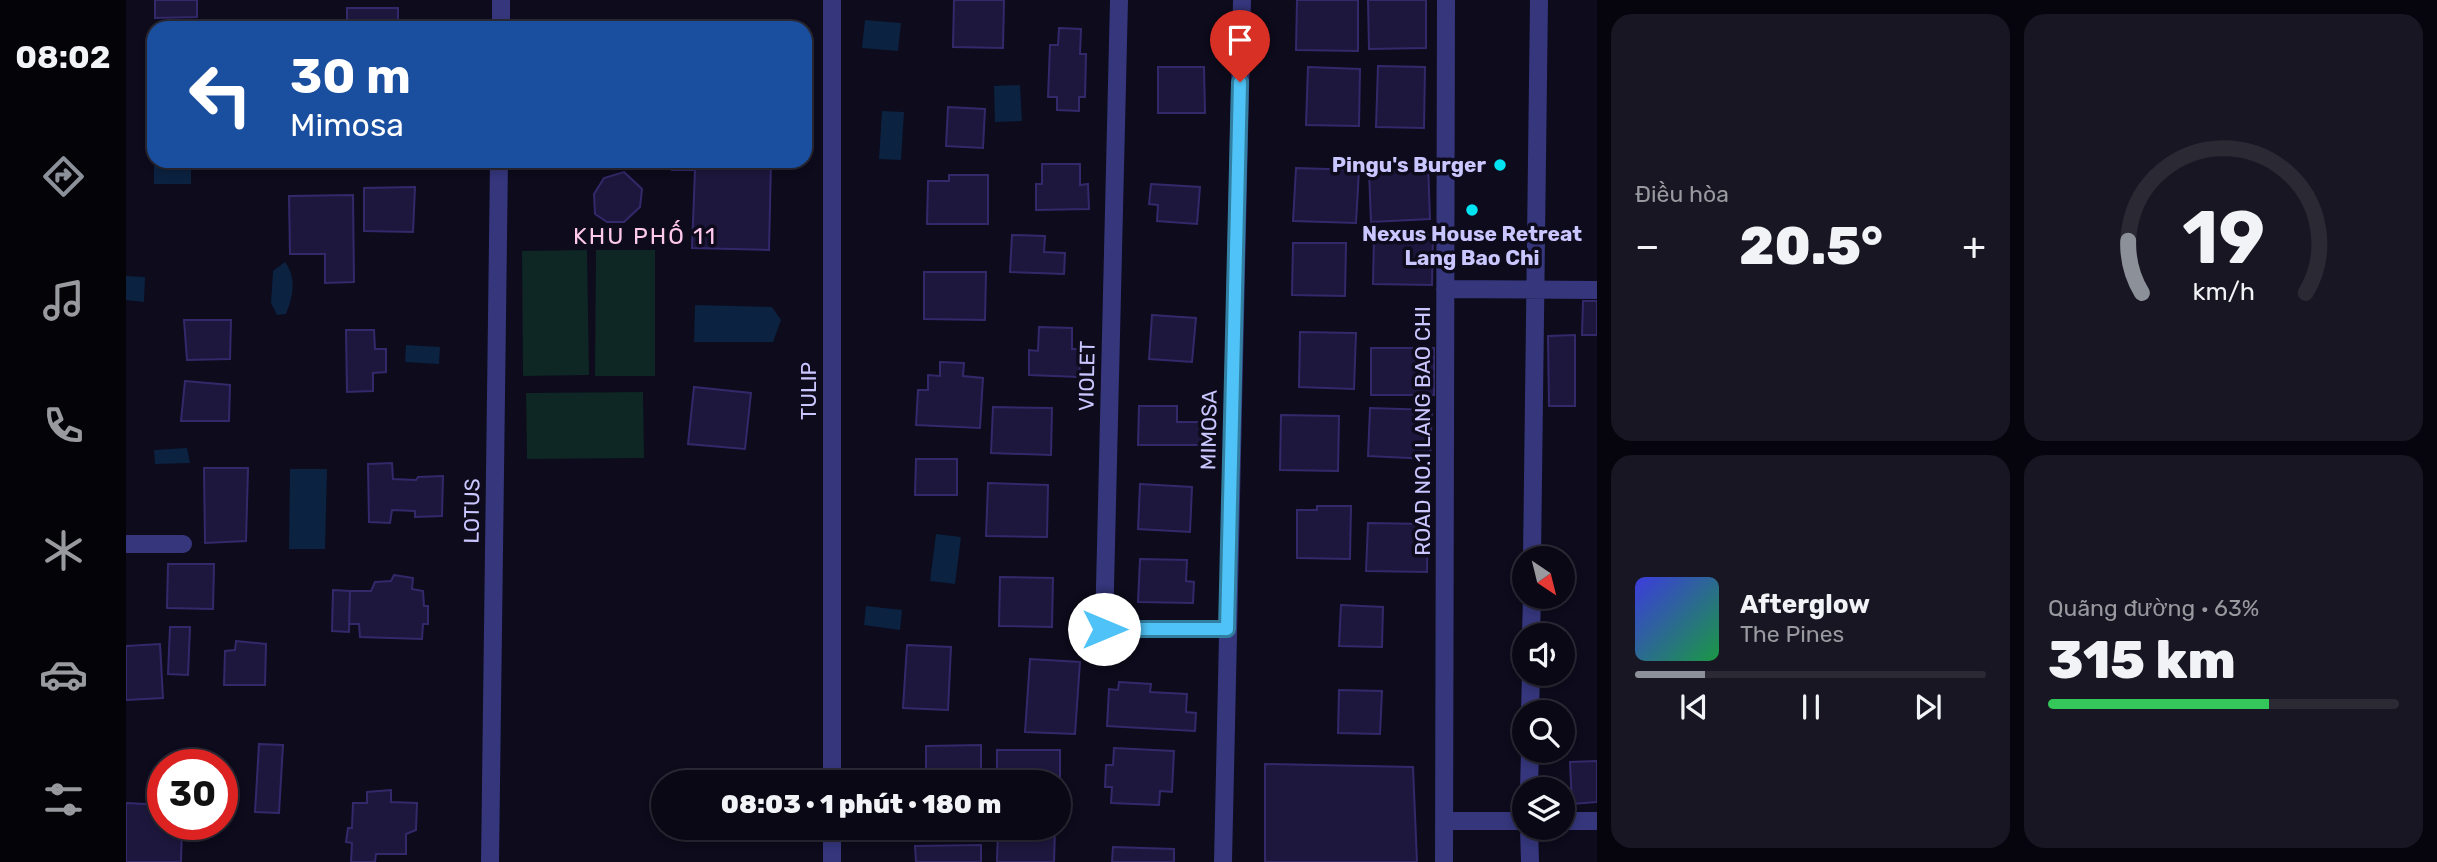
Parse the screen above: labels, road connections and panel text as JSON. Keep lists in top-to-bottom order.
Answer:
{
  "streets": {
    "street": [
      "VIOLET",
      "TULIP",
      "MIMOSA",
      "ROAD NO.1 LANG BAO CHI",
      "LOTUS"
    ]
  },
  "crossings": [
    ["VIOLET", "MIMOSA"]
  ],
  "districts": ["KHU PHỐ 11"],
  "places": ["Pingu's Burger", "Nexus House Retreat Lang Bao Chi"],
  "north": "bottom right",
  "page": {
    "tabs": "08:02",
    "tile": [
      "Điều hòa",
      ["Quãng đường · 63%", "315 km"]
    ],
    "turn": ["30 m", "Mimosa"],
    "heat": ["−", "20.5°", "+"],
    "song": ["Afterglow", "The Pines"],
    "limit": "30",
    "trip": "08:03 · 1 phút · 180 m",
    "gauge": ["19", "km/h"]
  }
}
